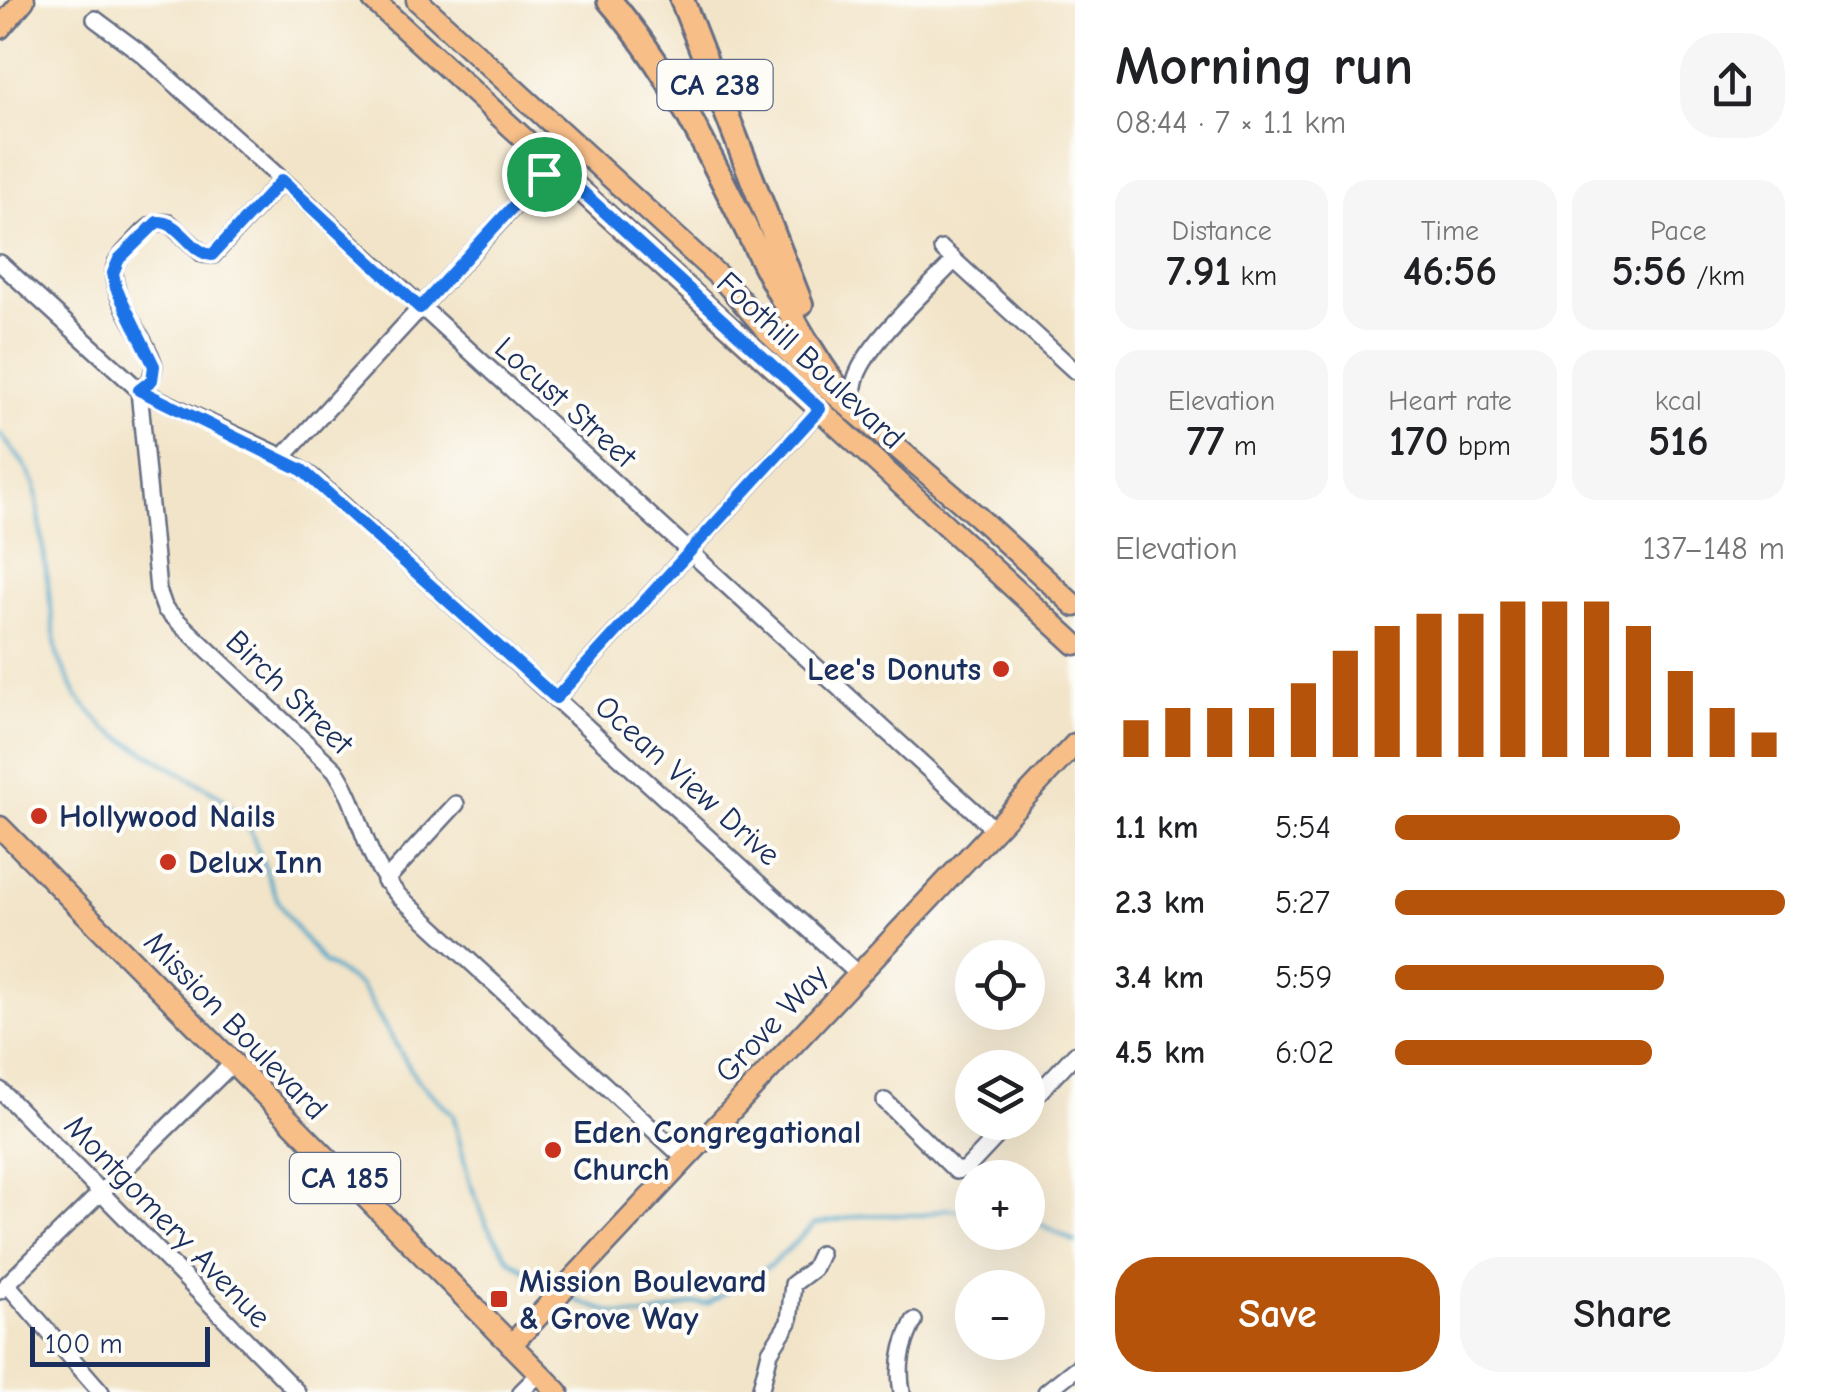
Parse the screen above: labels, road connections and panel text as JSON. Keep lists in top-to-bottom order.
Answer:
{
  "streets": {
    "highway": ["CA 238"],
    "main road": [
      "Foothill Boulevard",
      "Grove Way",
      "Mission Boulevard",
      "CA 185"
    ],
    "street": [
      "Locust Street",
      "Birch Street",
      "Ocean View Drive",
      "Montgomery Avenue"
    ]
  },
  "crossings": [
    ["CA 238", "Foothill Boulevard"],
    ["Locust Street", "Birch Street"],
    ["Locust Street", "Grove Way"],
    ["Birch Street", "Ocean View Drive"],
    ["Birch Street", "Grove Way"],
    ["Ocean View Drive", "Grove Way"],
    ["Grove Way", "Mission Boulevard"]
  ],
  "places": {
    "other": [
      "Lee's Donuts",
      "Hollywood Nails",
      "Delux Inn",
      "Eden Congregational Church"
    ],
    "transit": ["Mission Boulevard & Grove Way"]
  },
  "scale_bar": "100 m",
  "page": {
    "heading": ["Morning run", "08:44 · 7 × 1.1 km"],
    "stats": [
      ["Distance", "7.91 km"],
      ["Time", "46:56"],
      ["Pace", "5:56 /km"],
      ["Elevation", "77 m"],
      ["Heart rate", "170 bpm"],
      ["kcal", "516"]
    ],
    "chart": ["Elevation", "137–148 m"],
    "list": [
      {
        "name": "1.1 km",
        "note": "5:54"
      },
      {
        "name": "2.3 km",
        "note": "5:27"
      },
      {
        "name": "3.4 km",
        "note": "5:59"
      },
      {
        "name": "4.5 km",
        "note": "6:02"
      }
    ],
    "map_buttons": ["+", "−"],
    "buttons": ["Save", "Share"],
    "scale": "100 m"
  }
}
